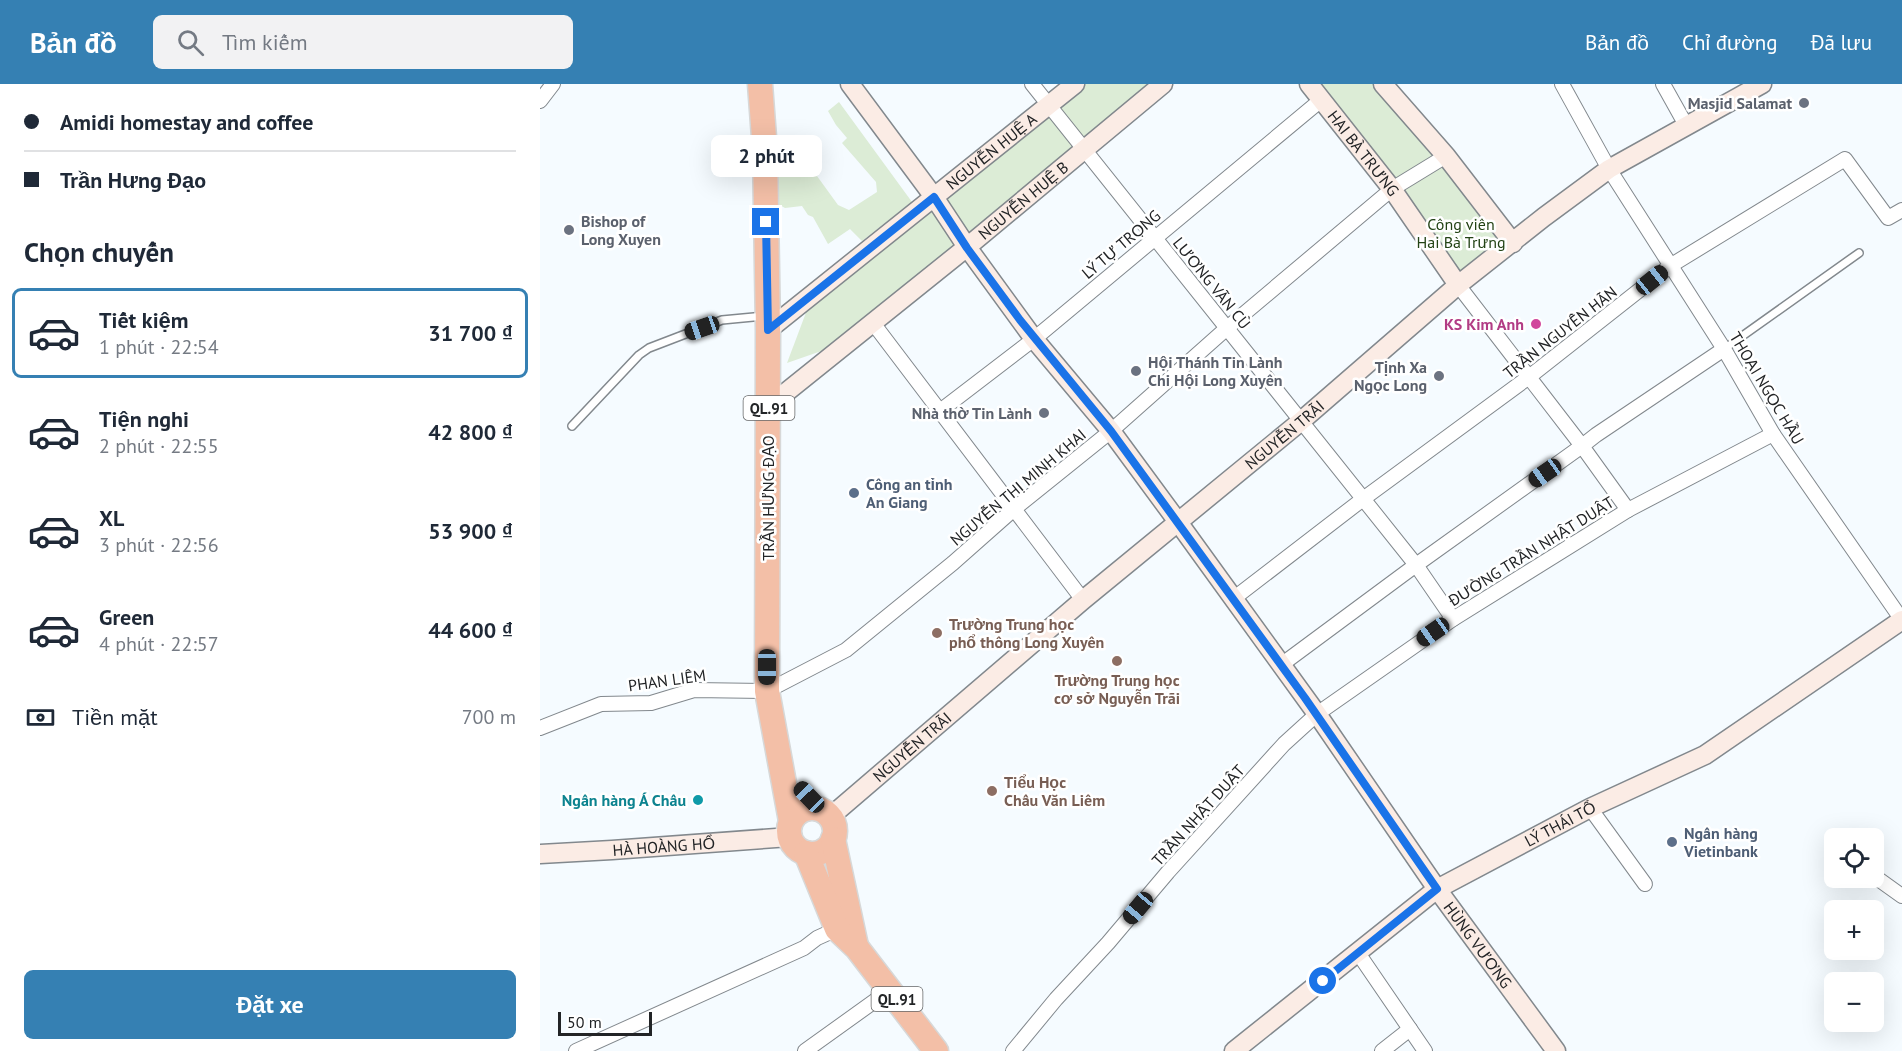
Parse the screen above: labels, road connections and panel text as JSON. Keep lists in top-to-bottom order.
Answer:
{
  "streets": {
    "highway": ["QL.91", "TRẦN HƯNG ĐẠO"],
    "street": [
      "NGUYỄN HUỆ A",
      "HAI BÀ TRƯNG",
      "NGUYỄN HUỆ B",
      "LÝ TỰ TRỌNG",
      "LƯƠNG VÃN CÙ",
      "TRẦN NGUYÊN HÃN",
      "THOẠI NGỌC HẦU",
      "NGUYỄN TRÃI",
      "NGUYỄN THỊ MINH KHAI",
      "ĐƯỜNG TRẦN NHẬT DUẬT",
      "PHAN LIÊM",
      "TRẦN NHẬT DUẬT",
      "LÝ THÁI TỔ",
      "HÀ HOÀNG HỔ",
      "HÙNG VƯƠNG"
    ]
  },
  "crossings": [
    ["NGUYỄN HUỆ A", "LƯƠNG VÃN CÙ"],
    ["NGUYỄN HUỆ A", "TRẦN HƯNG ĐẠO"],
    ["NGUYỄN HUỆ A", "HÙNG VƯƠNG"],
    ["HAI BÀ TRƯNG", "LÝ TỰ TRỌNG"],
    ["HAI BÀ TRƯNG", "NGUYỄN TRÃI"],
    ["HAI BÀ TRƯNG", "NGUYỄN THỊ MINH KHAI"],
    ["NGUYỄN HUỆ B", "LƯƠNG VÃN CÙ"],
    ["NGUYỄN HUỆ B", "TRẦN HƯNG ĐẠO"],
    ["NGUYỄN HUỆ B", "HÙNG VƯƠNG"],
    ["LÝ TỰ TRỌNG", "LƯƠNG VÃN CÙ"],
    ["LÝ TỰ TRỌNG", "HÙNG VƯƠNG"],
    ["LƯƠNG VÃN CÙ", "TRẦN NGUYÊN HÃN"],
    ["LƯƠNG VÃN CÙ", "NGUYỄN TRÃI"],
    ["LƯƠNG VÃN CÙ", "NGUYỄN THỊ MINH KHAI"],
    ["LƯƠNG VÃN CÙ", "ĐƯỜNG TRẦN NHẬT DUẬT"],
    ["TRẦN NGUYÊN HÃN", "THOẠI NGỌC HẦU"],
    ["TRẦN NGUYÊN HÃN", "HÙNG VƯƠNG"],
    ["THOẠI NGỌC HẦU", "NGUYỄN TRÃI"],
    ["THOẠI NGỌC HẦU", "ĐƯỜNG TRẦN NHẬT DUẬT"],
    ["THOẠI NGỌC HẦU", "LÝ THÁI TỔ"],
    ["QL.91", "TRẦN HƯNG ĐẠO"],
    ["NGUYỄN TRÃI", "TRẦN HƯNG ĐẠO"],
    ["NGUYỄN TRÃI", "HÙNG VƯƠNG"],
    ["NGUYỄN THỊ MINH KHAI", "TRẦN HƯNG ĐẠO"],
    ["NGUYỄN THỊ MINH KHAI", "PHAN LIÊM"],
    ["NGUYỄN THỊ MINH KHAI", "HÙNG VƯƠNG"],
    ["TRẦN HƯNG ĐẠO", "PHAN LIÊM"],
    ["TRẦN HƯNG ĐẠO", "HÀ HOÀNG HỔ"],
    ["ĐƯỜNG TRẦN NHẬT DUẬT", "TRẦN NHẬT DUẬT"],
    ["ĐƯỜNG TRẦN NHẬT DUẬT", "HÙNG VƯƠNG"],
    ["TRẦN NHẬT DUẬT", "HÙNG VƯƠNG"],
    ["LÝ THÁI TỔ", "HÙNG VƯƠNG"]
  ],
  "parks": ["Công viên Hai Bà Trưng"],
  "places": [
    "Masjid Salamat",
    "Bishop of Long Xuyen",
    "KS Kim Anh",
    "Hội Thánh Tin Lành Chi Hội Long Xuyên",
    "Tịnh Xa Ngọc Long",
    "Nhà thờ Tin Lành",
    "Công an tỉnh An Giang",
    "Trường Trung học phổ thông Long Xuyên",
    "Trường Trung học cơ sở Nguyễn Trãi",
    "Tiểu Học Châu Văn Liêm",
    "Ngân hàng Á Châu",
    "Ngân hàng Vietinbank"
  ],
  "scale_bar": "50 m",
  "page": {
    "header": "Bản đồ",
    "search": "Tìm kiếm",
    "nav": ["Bản đồ", "Chỉ đường", "Đã lưu"],
    "banner": ["Amidi homestay and coffee", "Trần Hưng Đạo"],
    "bubble": "2 phút",
    "heading": "Chọn chuyến",
    "list": [
      {
        "name": "Tiết kiệm",
        "note": "1 phút · 22:54",
        "value": "31 700 ₫"
      },
      {
        "name": "Tiện nghi",
        "note": "2 phút · 22:55",
        "value": "42 800 ₫"
      },
      {
        "name": "XL",
        "note": "3 phút · 22:56",
        "value": "53 900 ₫"
      },
      {
        "name": "Green",
        "note": "4 phút · 22:57",
        "value": "44 600 ₫"
      }
    ],
    "pay": ["Tiền mặt", "700 m"],
    "map_buttons": ["+", "−"],
    "buttons": "Đặt xe",
    "scale": "50 m"
  }
}
